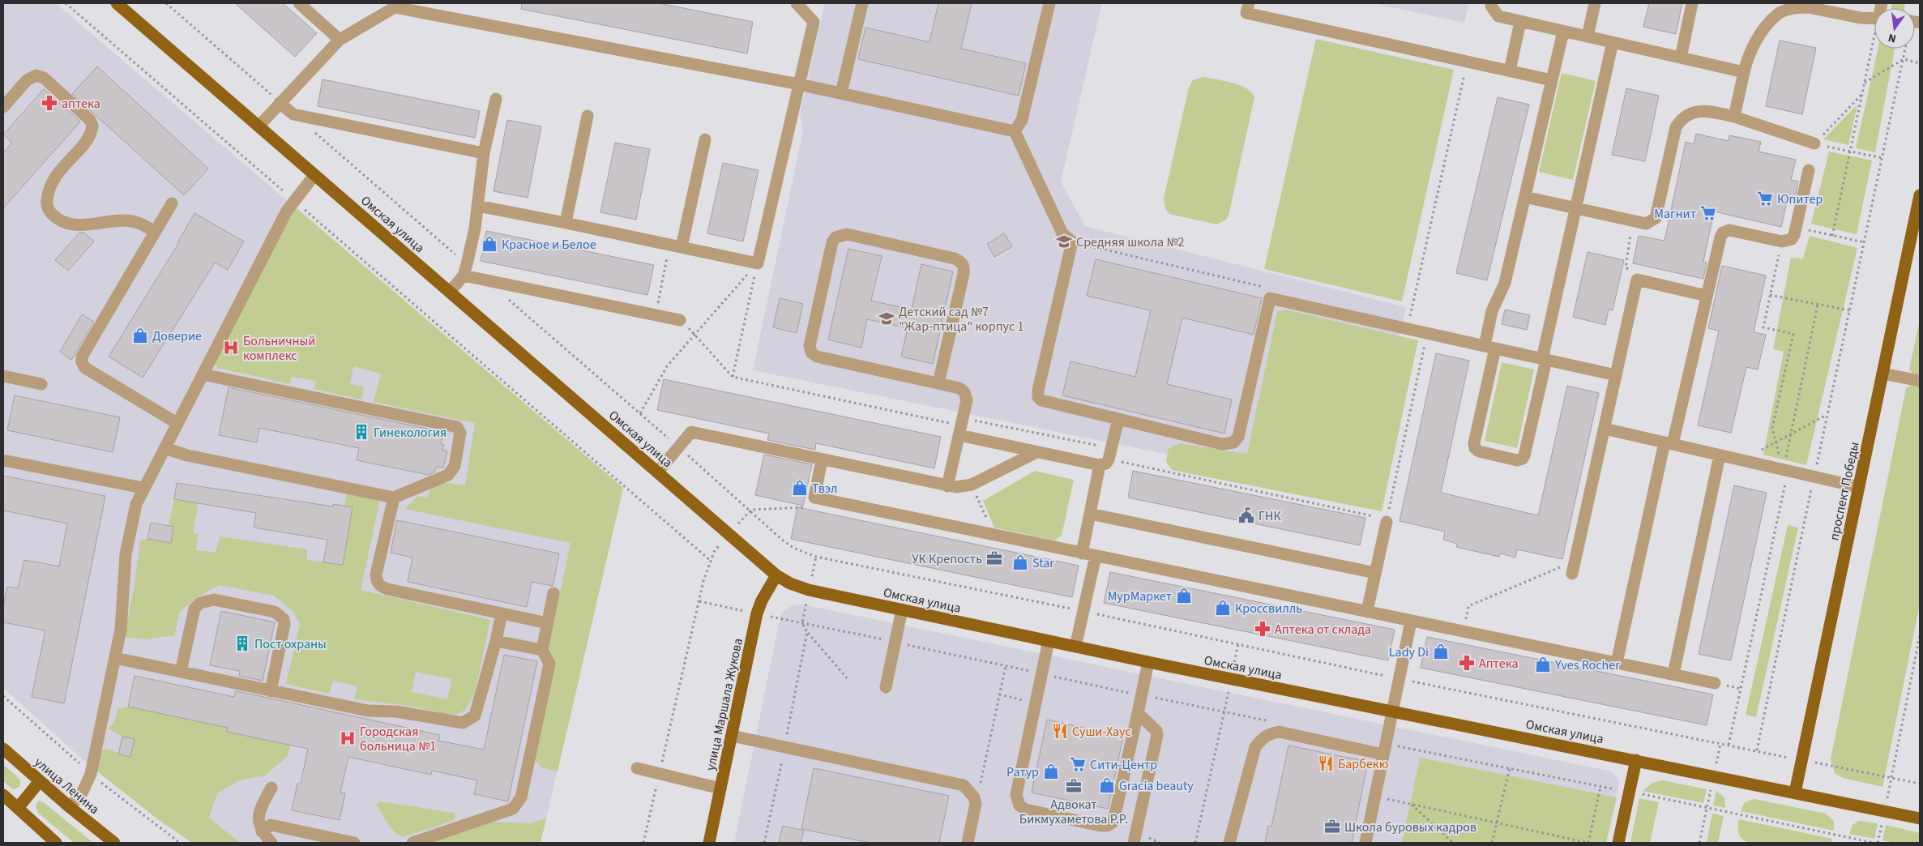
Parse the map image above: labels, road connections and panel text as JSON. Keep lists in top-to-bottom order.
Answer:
{
  "streets": {
    "main road": [
      "Омская улица",
      "проспект Победы",
      "улица Маршала Жукова",
      "улица Ленина"
    ]
  },
  "crossings": [
    ["Омская улица", "проспект Победы"],
    ["Омская улица", "улица Маршала Жукова"]
  ],
  "places": {
    "pharmacy": ["аптека", "Аптека от склада", "Аптека"],
    "supermarket": ["Юпитер", "Магнит", "Сити-Центр"],
    "school or university": ["Средняя школа №2", "Детский сад №7 \"Жар-птица\" корпус 1"],
    "shop": [
      "Красное и Белое",
      "Доверие",
      "Твэл",
      "Star",
      "МурМаркет",
      "Кроссвилль",
      "Lady Di",
      "Yves Rocher",
      "Ратур",
      "Gracia beauty"
    ],
    "hospital": ["Больничный комплекс", "Городская больница №1"],
    "building": ["Гинекология", "Пост охраны"],
    "public building": ["ГНК"],
    "office": ["УК Крепость", "Адвокат Бикмухаметова Р.Р.", "Школа буровых кадров"],
    "restaurant": ["Суши-Хаус", "Барбекю"]
  },
  "north": "bottom"
}
